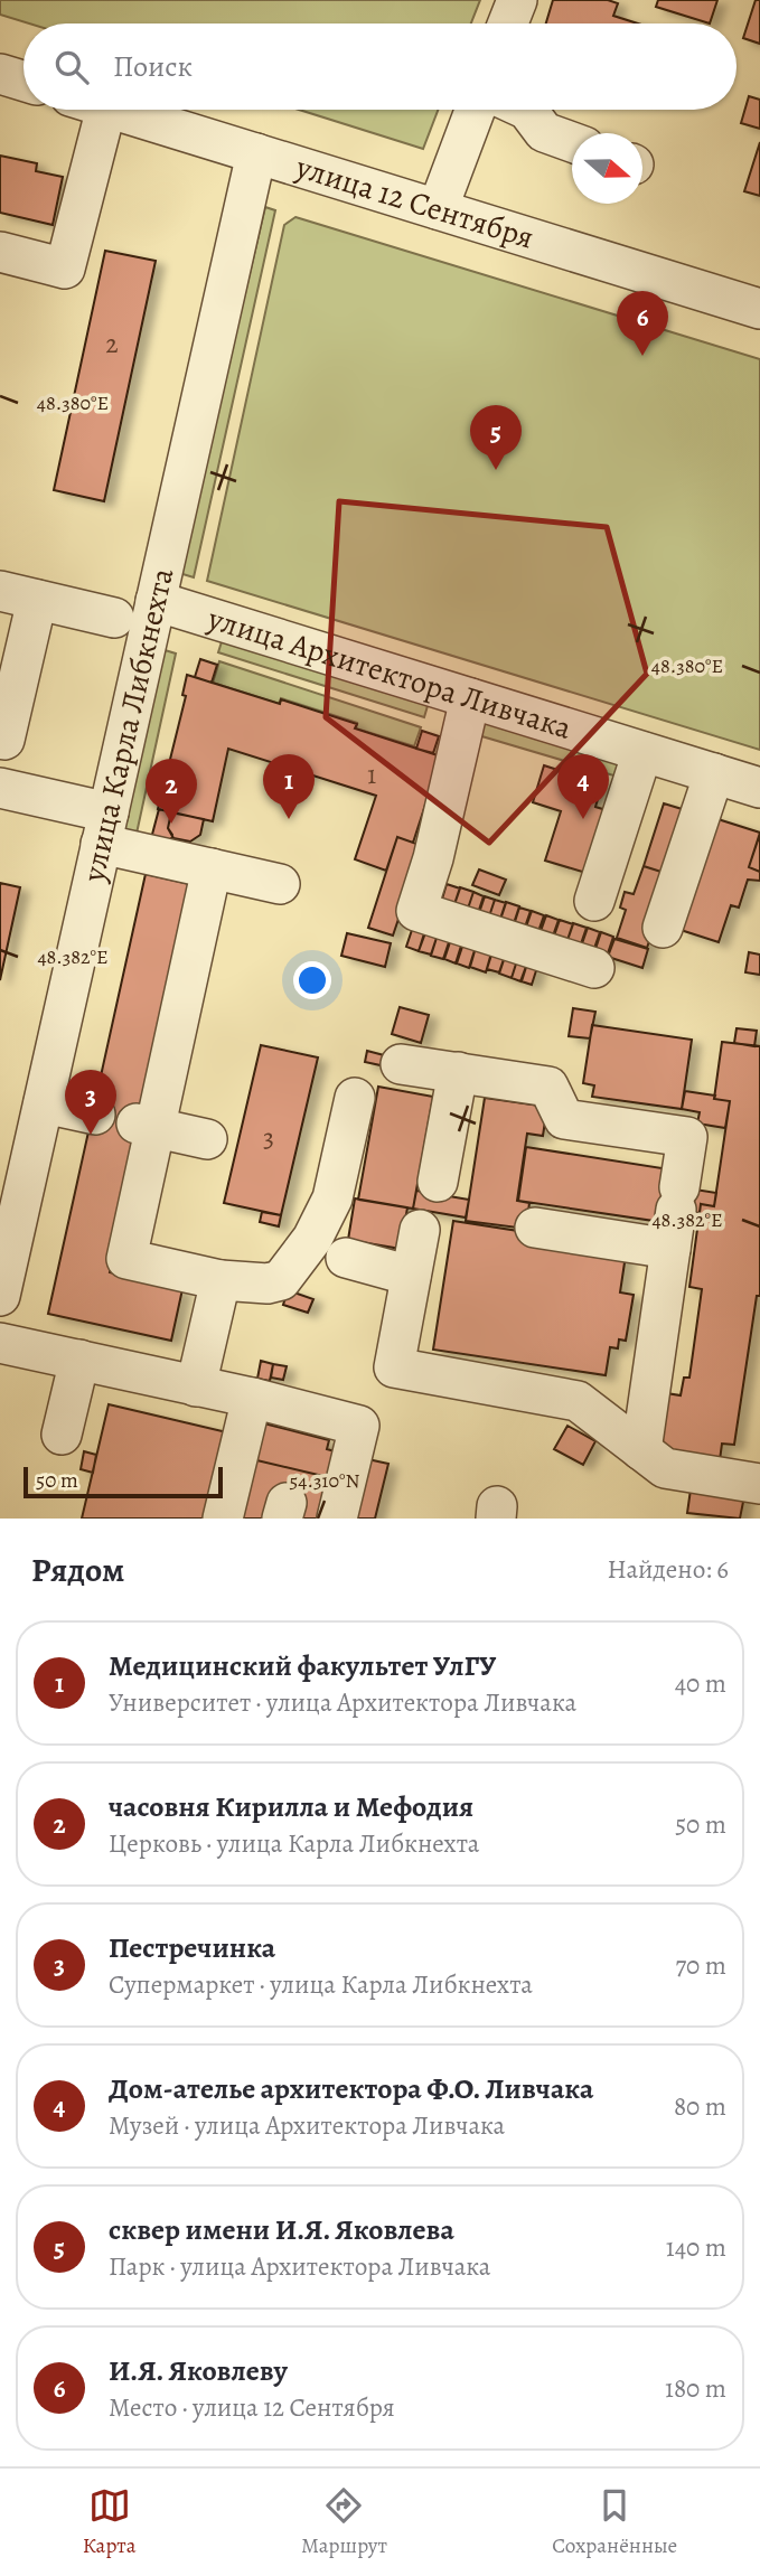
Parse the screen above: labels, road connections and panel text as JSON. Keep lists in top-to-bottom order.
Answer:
{
  "streets": {
    "street": ["улица 12 Сентября", "улица Архитектора Ливчака", "улица Карла Либкнехта"]
  },
  "crossings": [
    ["улица 12 Сентября", "улица Карла Либкнехта"],
    ["улица Архитектора Ливчака", "улица Карла Либкнехта"]
  ],
  "house_numbers": ["2", "1", "3"],
  "scale_bar": "50 m",
  "north": "right",
  "page": {
    "search": "Поиск",
    "pins": [
      "6",
      "5",
      "1",
      "4",
      "2",
      "3"
    ],
    "scale": "50 m",
    "heading": ["Рядом", "Найдено: 6"],
    "list": [
      {
        "mark": "1",
        "name": "Медицинский факультет УлГУ",
        "note": "Университет · улица Архитектора Ливчака",
        "value": "40 m"
      },
      {
        "mark": "2",
        "name": "часовня Кирилла и Мефодия",
        "note": "Церковь · улица Карла Либкнехта",
        "value": "50 m"
      },
      {
        "mark": "3",
        "name": "Пестречинка",
        "note": "Супермаркет · улица Карла Либкнехта",
        "value": "70 m"
      },
      {
        "mark": "4",
        "name": "Дом-ателье архитектора Ф.О. Ливчака",
        "note": "Музей · улица Архитектора Ливчака",
        "value": "80 m"
      },
      {
        "mark": "5",
        "name": "сквер имени И.Я. Яковлева",
        "note": "Парк · улица Архитектора Ливчака",
        "value": "140 m"
      },
      {
        "mark": "6",
        "name": "И.Я. Яковлеву",
        "note": "Место · улица 12 Сентября",
        "value": "180 m"
      }
    ],
    "nav": ["Карта", "Маршрут", "Сохранённые"]
  },
  "coordinates": ["48.380°E", "48.382°E", "54.310°N"]
}
